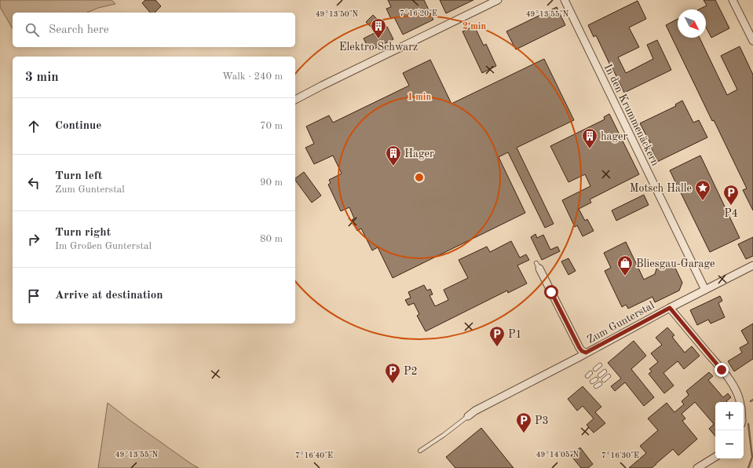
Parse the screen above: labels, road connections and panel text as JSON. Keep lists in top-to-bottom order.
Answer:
{
  "streets": {
    "street": ["In den Krummenäckern", "Zum Gunterstal"]
  },
  "crossings": [
    ["In den Krummenäckern", "Zum Gunterstal"]
  ],
  "places": {
    "building": ["Elektro Schwarz", "hager", "Hager"],
    "place": ["Motsch Halle"],
    "parking": [
      "P4",
      "P1",
      "P2",
      "P3"
    ],
    "shop": ["Bliesgau-Garage"]
  },
  "north": "bottom right",
  "page": {
    "search": "Search here",
    "heading": ["3 min", "Walk · 240 m"],
    "list": [
      ["Continue", "70 m"],
      ["Turn left", "Zum Gunterstal", "90 m"],
      ["Turn right", "Im Großen Gunterstal", "80 m"],
      "Arrive at destination"
    ],
    "map_buttons": ["+", "−"]
  },
  "coordinates": [
    "7°16'20\"E",
    "49°13'50\"N",
    "49°13'55\"N",
    "49°14'05\"N",
    "7°16'40\"E",
    "7°16'30\"E"
  ],
  "rings": ["2 min", "1 min"]
}
